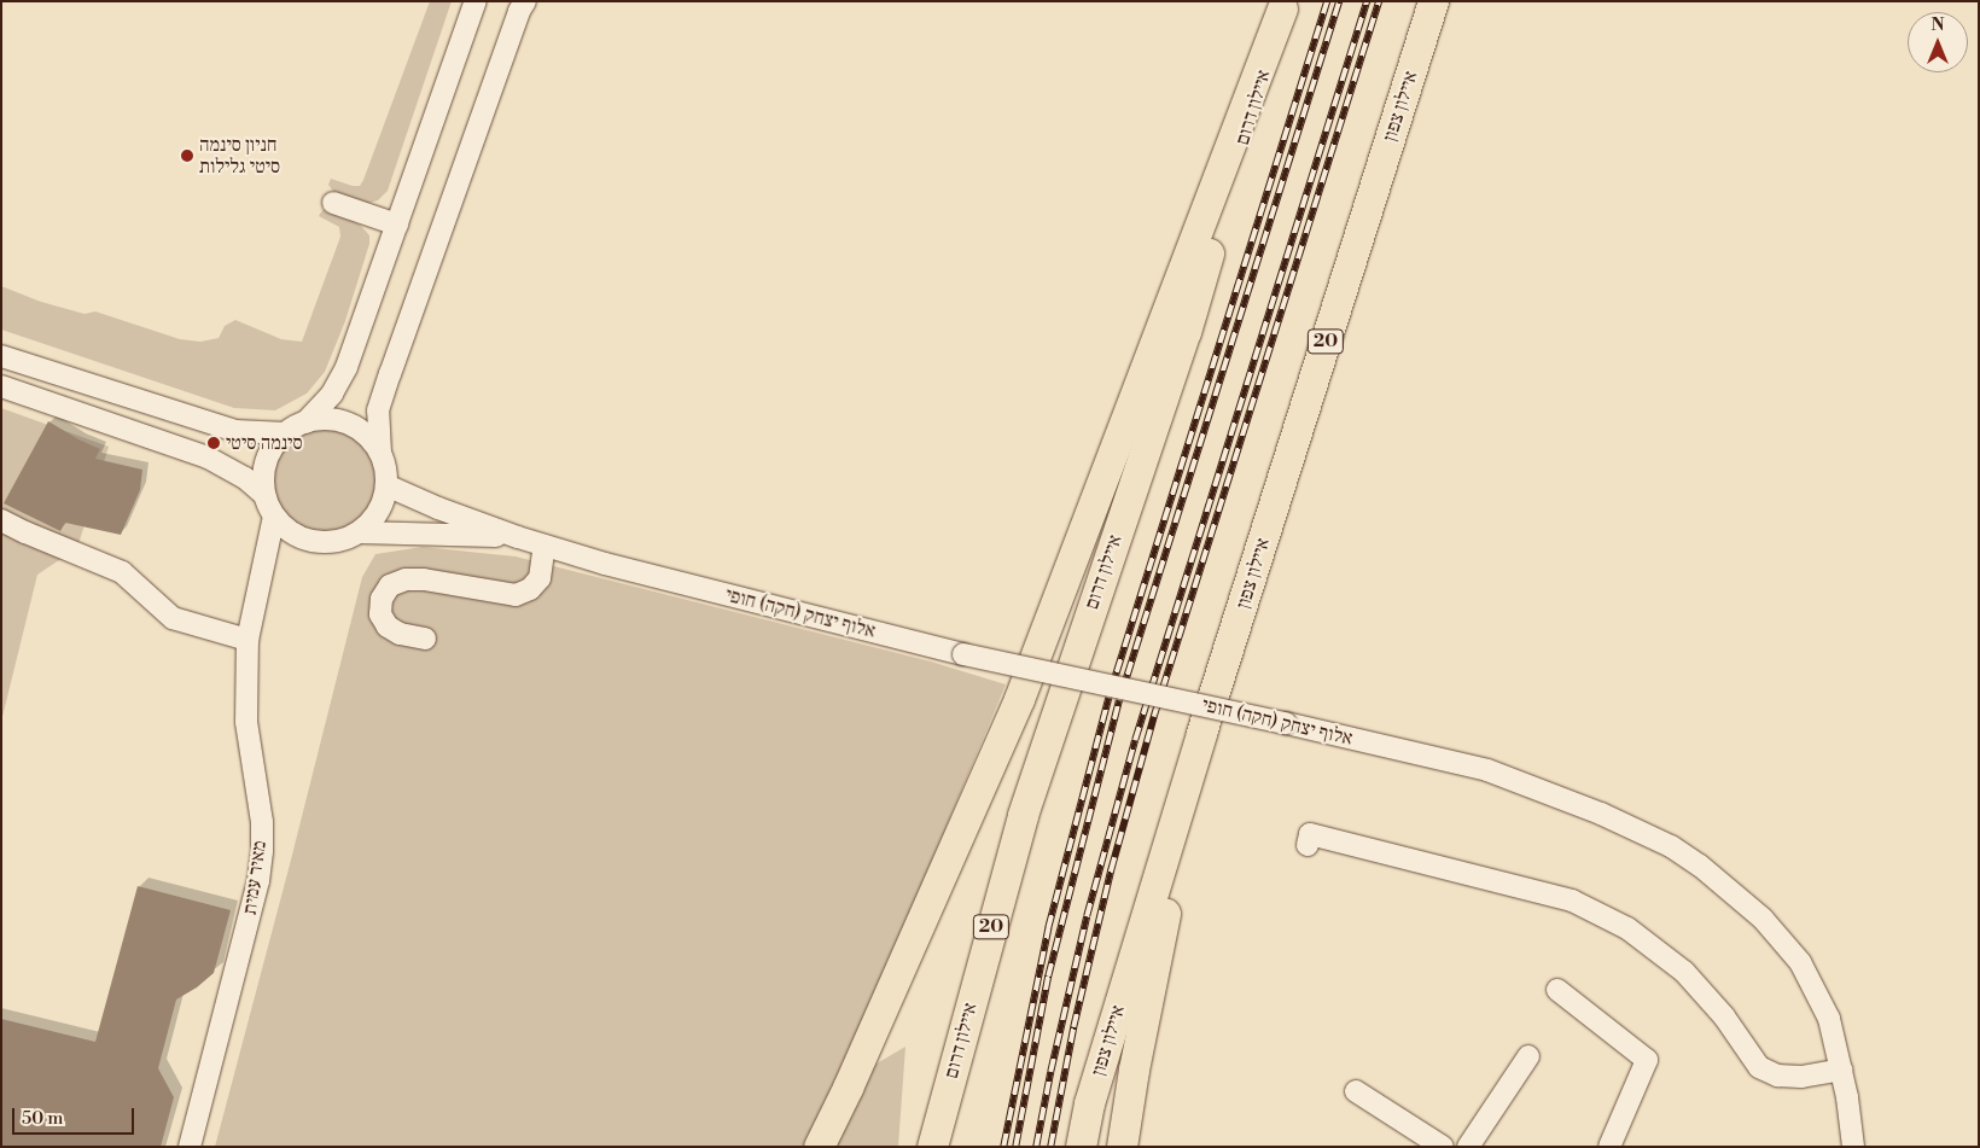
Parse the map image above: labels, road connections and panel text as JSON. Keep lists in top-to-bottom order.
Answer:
{
  "streets": {
    "highway": ["איילון צפון", "איילון דרום", "20"],
    "street": ["אלוף יצחק (חקה) חופי", "מאיר עמית"]
  },
  "crossings": [
    ["אלוף יצחק (חקה) חופי", "מאיר עמית"]
  ],
  "places": ["חניון סינמה סיטי גלילות", "סינמה סיטי"],
  "scale_bar": "50 m",
  "north": "top"
}
